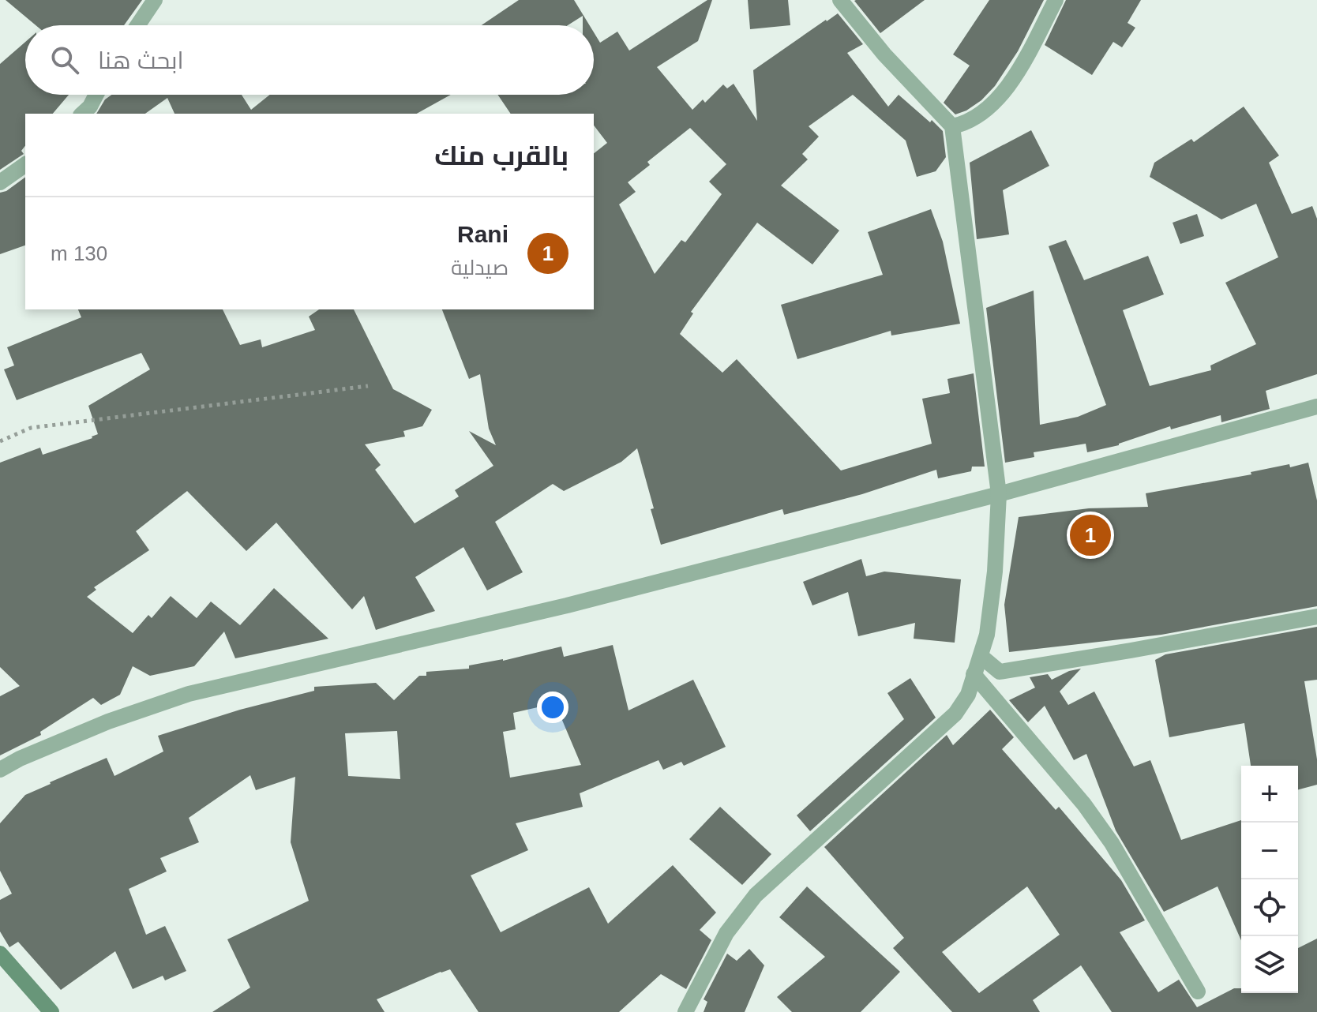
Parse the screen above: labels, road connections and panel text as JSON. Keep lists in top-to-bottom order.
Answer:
{
  "page": {
    "search": "ابحث هنا",
    "heading": "بالقرب منك",
    "list": [
      {
        "mark": "1",
        "name": "Rani",
        "note": "صيدلية",
        "value": "130 m"
      }
    ],
    "pins": "1",
    "map_buttons": ["+", "−"]
  }
}
